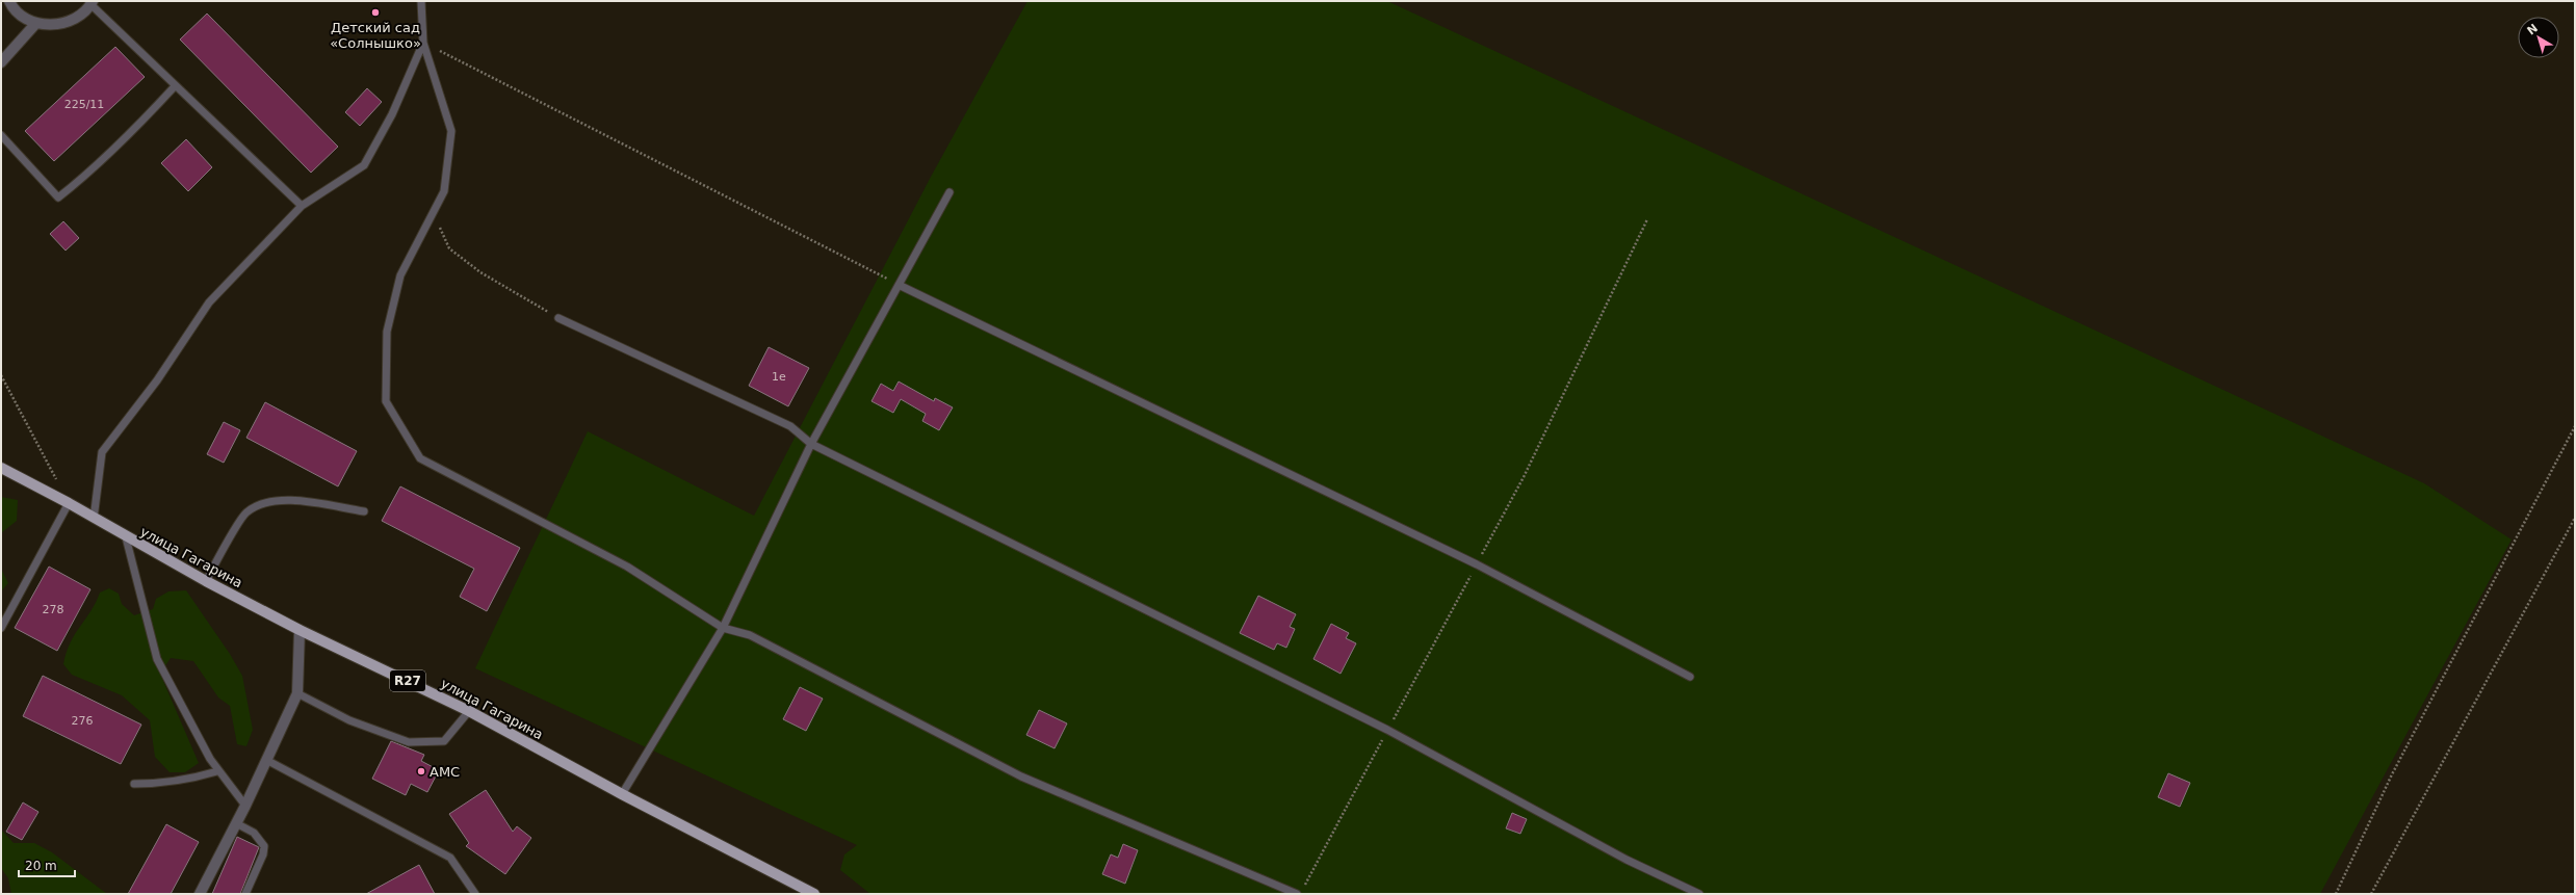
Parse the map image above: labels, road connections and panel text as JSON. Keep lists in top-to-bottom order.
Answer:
{
  "streets": {
    "main road": ["улица Гагарина", "R27"]
  },
  "places": ["Детский сад «Солнышко»", "AMC"],
  "house_numbers": [
    "225/11",
    "1е",
    "278",
    "276"
  ],
  "scale_bar": "20 m",
  "north": "top left"
}
